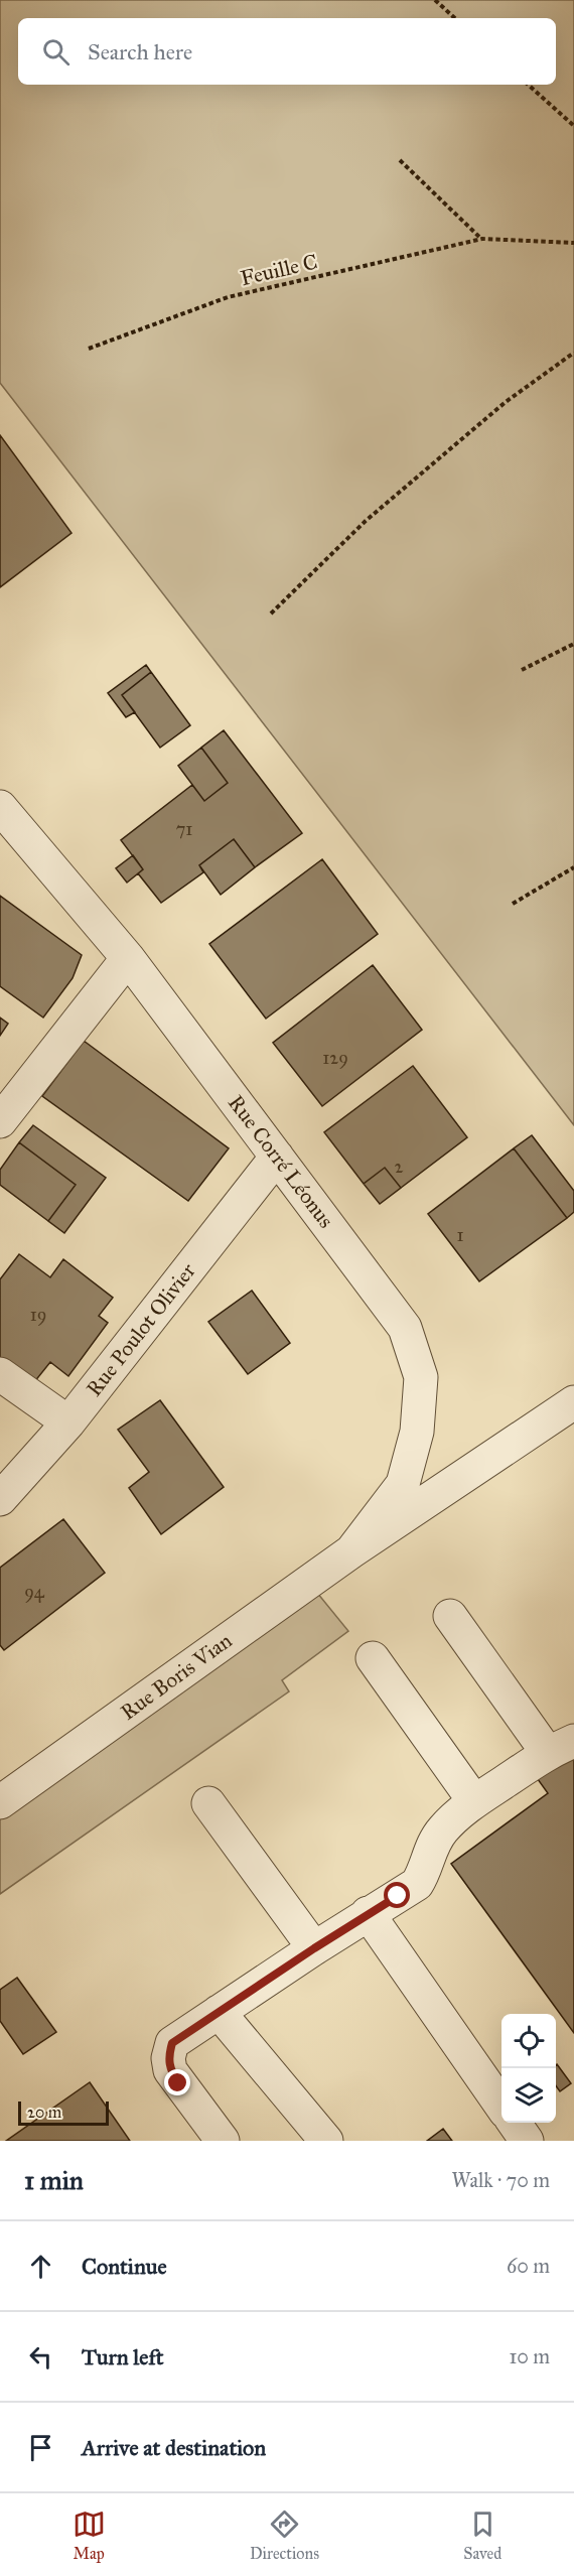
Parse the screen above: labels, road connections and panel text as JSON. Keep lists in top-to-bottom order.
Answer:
{
  "streets": {
    "lane": ["Rue Corré Léonus", "Rue Poulot Olivier", "Rue Boris Vian"],
    "path": ["Feuille C"]
  },
  "crossings": [
    ["Rue Corré Léonus", "Rue Poulot Olivier"],
    ["Rue Corré Léonus", "Rue Boris Vian"]
  ],
  "house_numbers": [
    "71",
    "129",
    "2",
    "1",
    "19",
    "94"
  ],
  "scale_bar": "20 m",
  "page": {
    "search": "Search here",
    "scale": "20 m",
    "heading": ["1 min", "Walk · 70 m"],
    "list": [
      ["Continue", "60 m"],
      ["Turn left", "10 m"],
      "Arrive at destination"
    ],
    "nav": ["Map", "Directions", "Saved"]
  }
}
